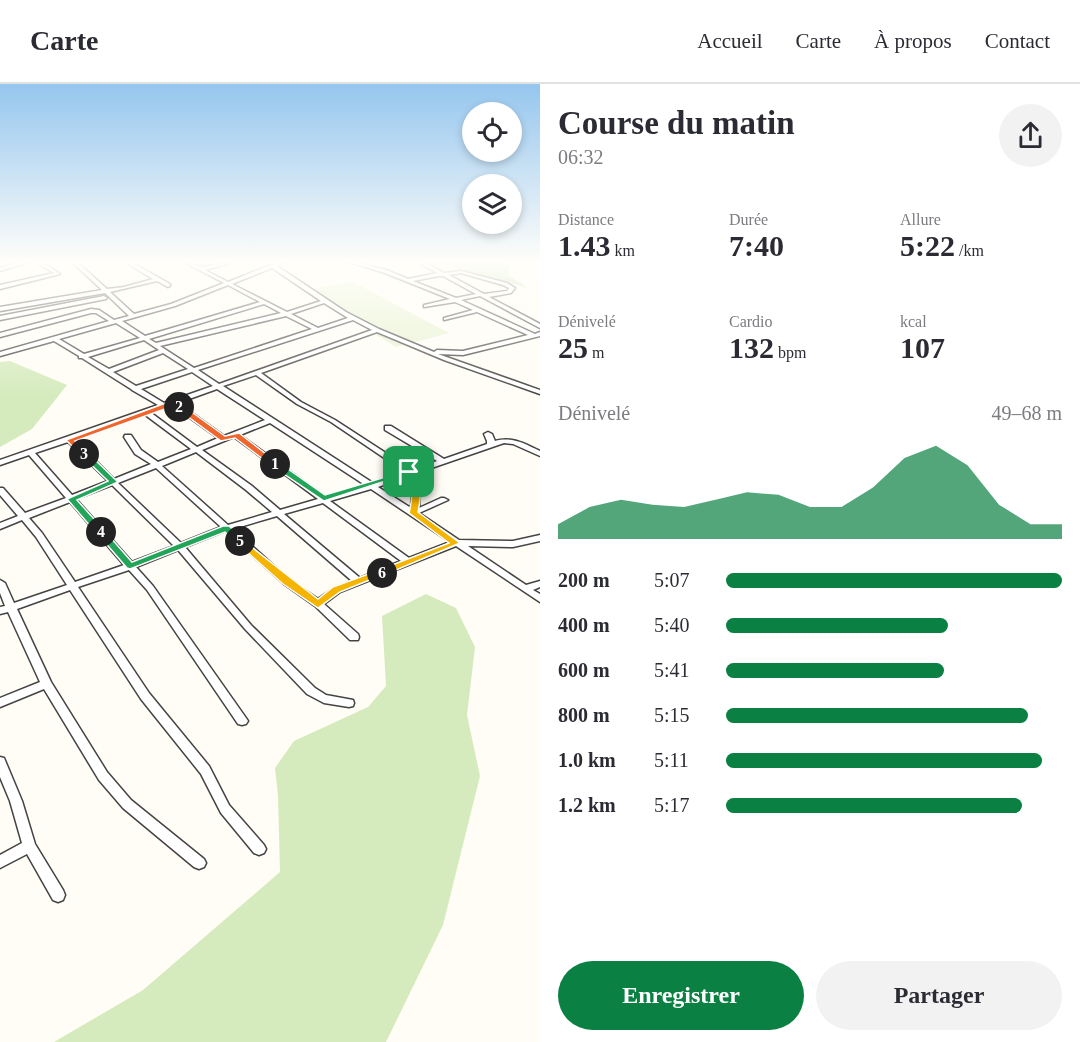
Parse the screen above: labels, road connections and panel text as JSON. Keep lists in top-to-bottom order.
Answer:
{
  "page": {
    "header": "Carte",
    "nav": [
      "Accueil",
      "Carte",
      "À propos",
      "Contact"
    ],
    "heading": ["Course du matin", "06:32"],
    "stats": [
      ["Distance", "1.43 km"],
      ["Durée", "7:40"],
      ["Allure", "5:22 /km"],
      ["Dénivelé", "25 m"],
      ["Cardio", "132 bpm"],
      ["kcal", "107"]
    ],
    "chart": ["Dénivelé", "49–68 m"],
    "pins": [
      "2",
      "3",
      "1",
      "4",
      "5",
      "6"
    ],
    "list": [
      {
        "name": "200 m",
        "note": "5:07"
      },
      {
        "name": "400 m",
        "note": "5:40"
      },
      {
        "name": "600 m",
        "note": "5:41"
      },
      {
        "name": "800 m",
        "note": "5:15"
      },
      {
        "name": "1.0 km",
        "note": "5:11"
      },
      {
        "name": "1.2 km",
        "note": "5:17"
      }
    ],
    "buttons": ["Enregistrer", "Partager"]
  }
}
